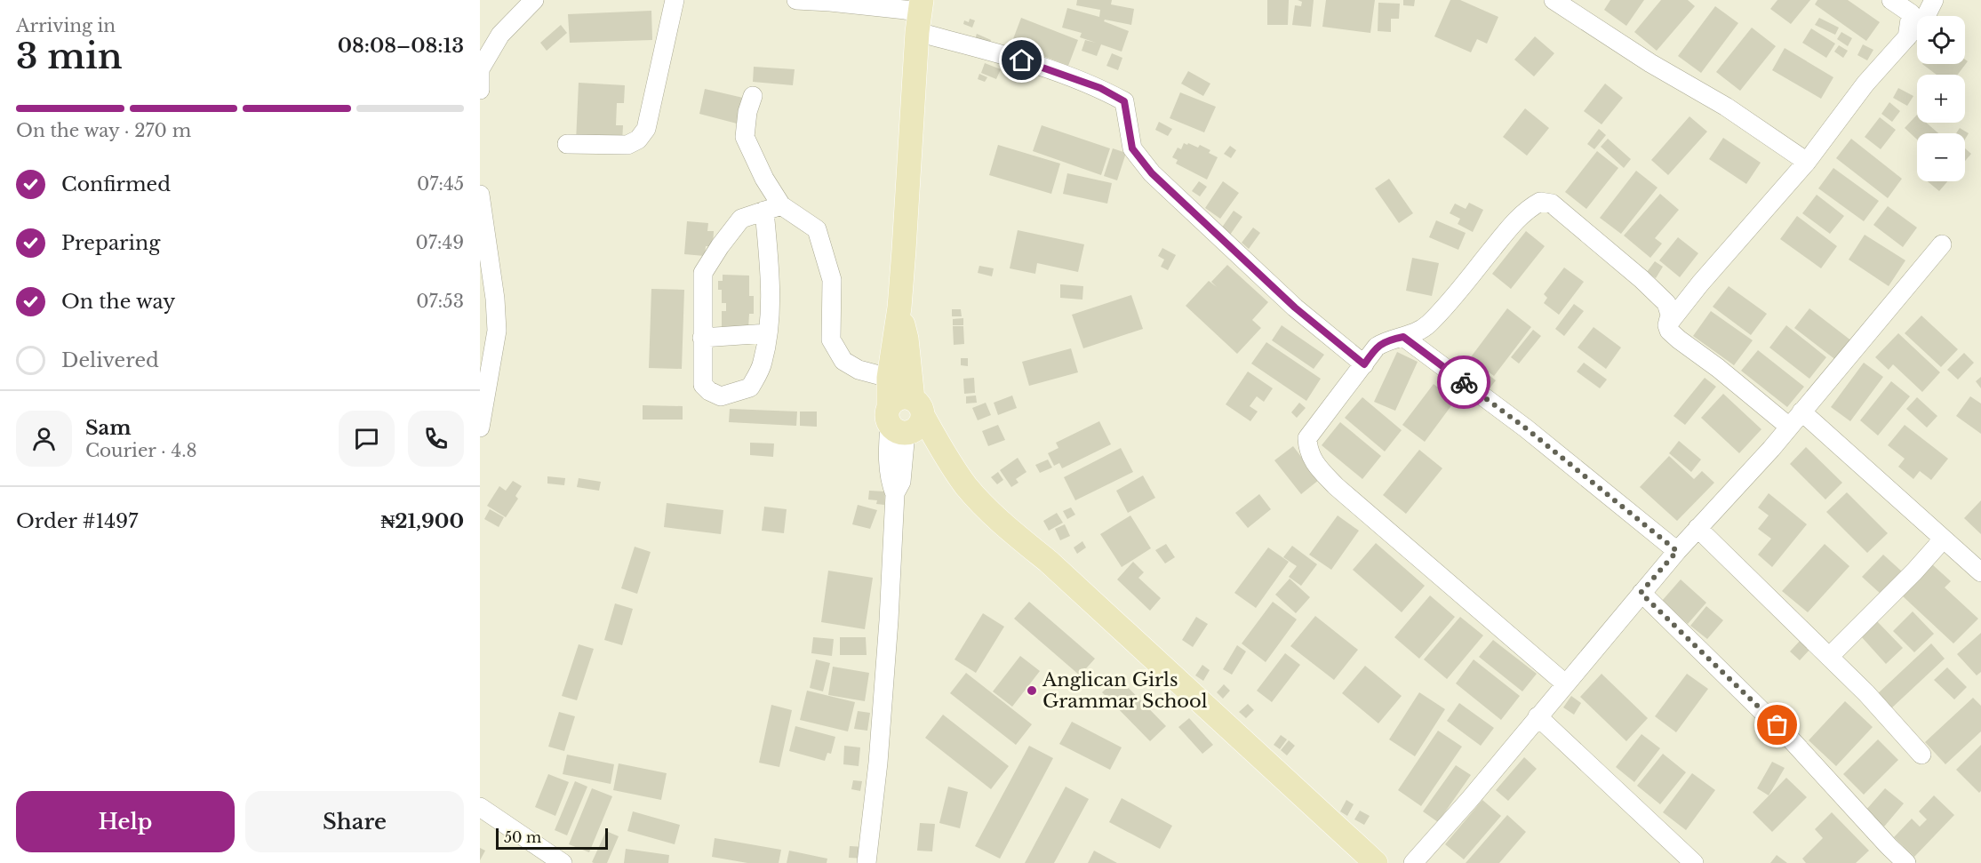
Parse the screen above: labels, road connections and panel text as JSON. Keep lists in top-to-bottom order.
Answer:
{
  "places": ["Anglican Girls Grammar School"],
  "scale_bar": "50 m",
  "page": {
    "heading": ["3 min", "Arriving in", "08:08–08:13"],
    "panel": [
      "Sam",
      "Courier · 4.8",
      "Order #1497",
      "₦21,900"
    ],
    "map_buttons": ["+", "−"],
    "bar": "On the way · 270 m",
    "list": [
      ["Confirmed", "07:45"],
      ["Preparing", "07:49"],
      ["On the way", "07:53"],
      "Delivered"
    ],
    "buttons": ["Help", "Share"],
    "scale": "50 m"
  }
}
